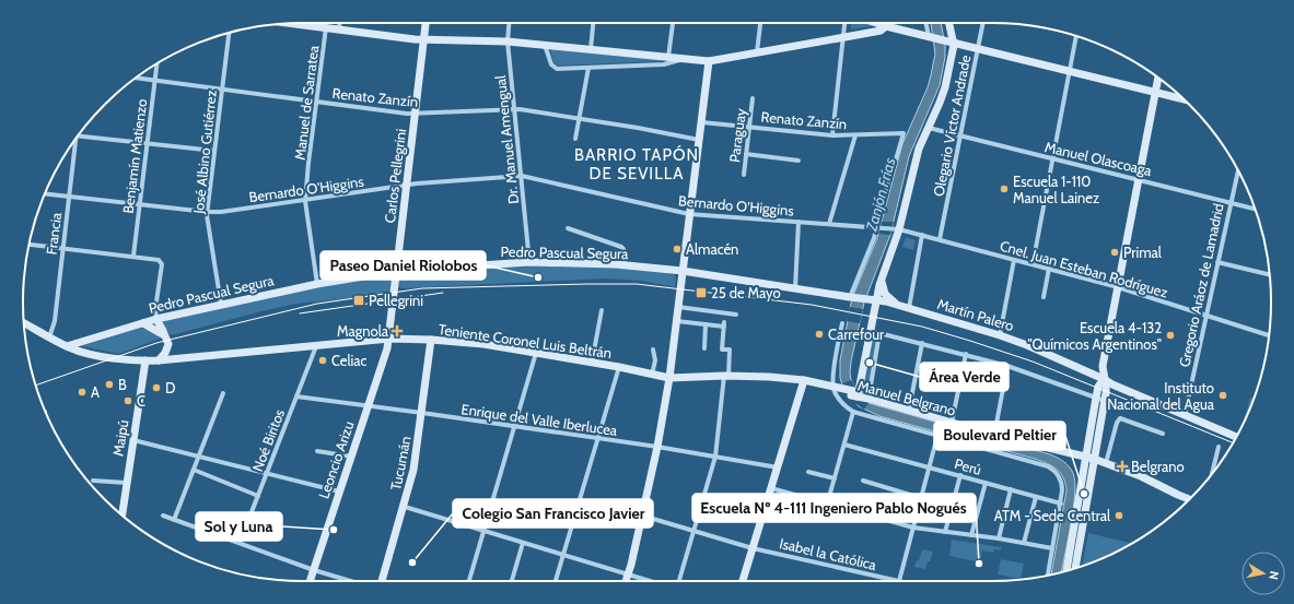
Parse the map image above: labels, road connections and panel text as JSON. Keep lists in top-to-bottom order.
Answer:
{
  "streets": {
    "street": [
      "Renato Zanzín",
      "Manuel de Sarratea",
      "Olegario Víctor Andrade",
      "Paraguay",
      "Dr. Manuel Amengual",
      "José Albino Gutiérrez",
      "Benjamín Matienzo",
      "Manuel Olascoaga",
      "Carlos Pellegrini",
      "Bernardo O'Higgins",
      "Francia",
      "Pedro Pascual Segura",
      "Cnel. Juan Esteban Rodríguez",
      "Gregorio Aráoz de Lamadrid",
      "Martín Palero",
      "Teniente Coronel Luis Beltrán",
      "Manuel Belgrano",
      "Enrique del Valle Iberlucea",
      "Maipú",
      "Noé Biritos",
      "Leoncio Arizu",
      "Tucumán",
      "Perú",
      "Isabel la Católica"
    ]
  },
  "crossings": [
    ["Renato Zanzín", "Manuel de Sarratea"],
    ["Renato Zanzín", "Paraguay"],
    ["Renato Zanzín", "Dr. Manuel Amengual"],
    ["Renato Zanzín", "José Albino Gutiérrez"],
    ["Renato Zanzín", "Benjamín Matienzo"],
    ["Renato Zanzín", "Carlos Pellegrini"],
    ["Manuel de Sarratea", "Bernardo O'Higgins"],
    ["Manuel de Sarratea", "Pedro Pascual Segura"],
    ["Olegario Víctor Andrade", "Manuel Olascoaga"],
    ["Olegario Víctor Andrade", "Cnel. Juan Esteban Rodríguez"],
    ["Dr. Manuel Amengual", "Bernardo O'Higgins"],
    ["Dr. Manuel Amengual", "Pedro Pascual Segura"],
    ["José Albino Gutiérrez", "Bernardo O'Higgins"],
    ["José Albino Gutiérrez", "Pedro Pascual Segura"],
    ["Benjamín Matienzo", "Bernardo O'Higgins"],
    ["Manuel Olascoaga", "Gregorio Aráoz de Lamadrid"],
    ["Carlos Pellegrini", "Bernardo O'Higgins"],
    ["Carlos Pellegrini", "Pedro Pascual Segura"],
    ["Carlos Pellegrini", "Teniente Coronel Luis Beltrán"],
    ["Carlos Pellegrini", "Leoncio Arizu"],
    ["Bernardo O'Higgins", "Francia"],
    ["Bernardo O'Higgins", "Cnel. Juan Esteban Rodríguez"],
    ["Francia", "Teniente Coronel Luis Beltrán"],
    ["Pedro Pascual Segura", "Martín Palero"],
    ["Pedro Pascual Segura", "Teniente Coronel Luis Beltrán"],
    ["Cnel. Juan Esteban Rodríguez", "Gregorio Aráoz de Lamadrid"],
    ["Gregorio Aráoz de Lamadrid", "Martín Palero"],
    ["Teniente Coronel Luis Beltrán", "Manuel Belgrano"],
    ["Teniente Coronel Luis Beltrán", "Maipú"],
    ["Teniente Coronel Luis Beltrán", "Noé Biritos"],
    ["Teniente Coronel Luis Beltrán", "Leoncio Arizu"],
    ["Teniente Coronel Luis Beltrán", "Tucumán"],
    ["Enrique del Valle Iberlucea", "Noé Biritos"],
    ["Enrique del Valle Iberlucea", "Leoncio Arizu"],
    ["Enrique del Valle Iberlucea", "Tucumán"]
  ],
  "districts": ["BARRIO TAPÓN DE SEVILLA"],
  "water": ["Zanjón Frías"],
  "places": {
    "other": [
      "Escuela 1-110 Manuel Lainez",
      "Almacén",
      "Primal",
      "Paseo Daniel Riolobos",
      "Carrefour",
      "Escuela 4-132 \"Químicos Argentinos\"",
      "Celiac",
      "Área Verde",
      "B",
      "D",
      "A",
      "Instituto Nacional del Agua",
      "C",
      "Boulevard Peltier",
      "ATM - Sede Central",
      "Sol y Luna",
      "Colegio San Francisco Javier",
      "Escuela Nº 4-111 Ingeniero Pablo Nogués"
    ],
    "transit": ["25 de Mayo", "Pellegrini"],
    "health": ["Magnola", "Belgrano"]
  },
  "north": "right"
}
